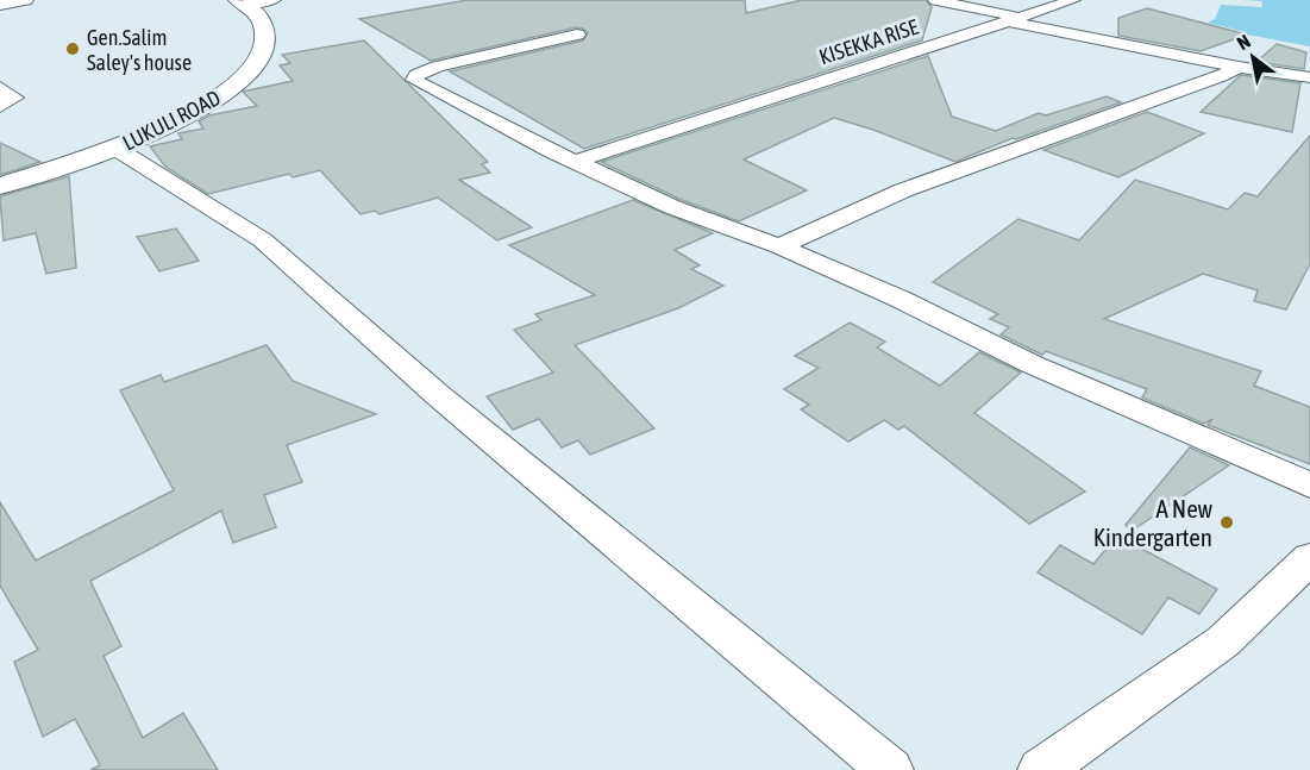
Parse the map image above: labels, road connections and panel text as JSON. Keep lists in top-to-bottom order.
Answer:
{
  "streets": {
    "street": ["KISEKKA RISE", "LUKULI ROAD"]
  },
  "places": ["Gen.Salim Saley's house", "A New Kindergarten"],
  "north": "top left"
}
